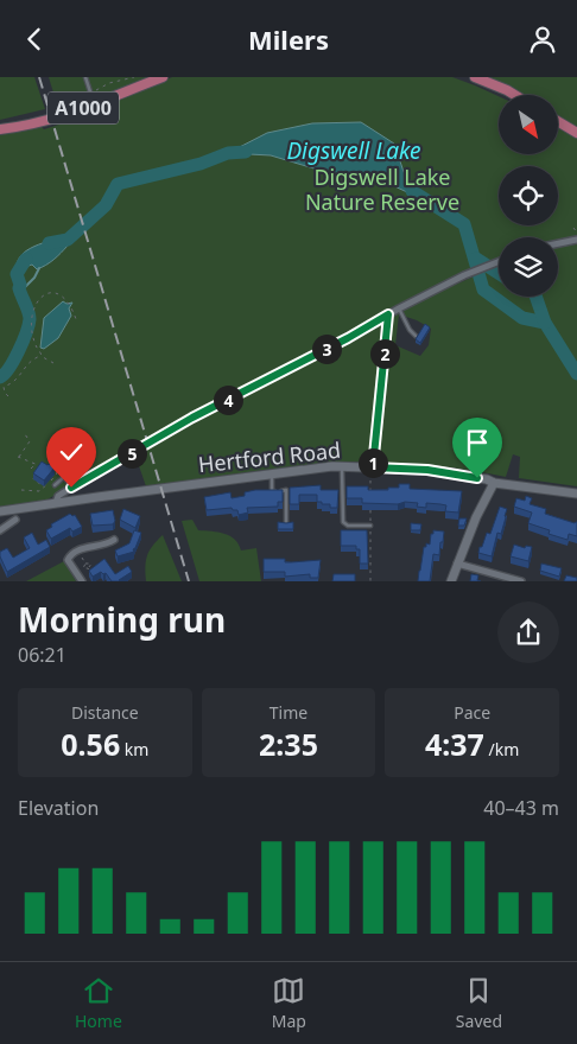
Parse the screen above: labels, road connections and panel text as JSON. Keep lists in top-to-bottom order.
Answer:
{
  "streets": {
    "main road": ["A1000"],
    "street": ["Hertford Road"]
  },
  "water": ["Digswell Lake"],
  "parks": ["Digswell Lake Nature Reserve"],
  "north": "bottom right",
  "page": {
    "header": "Milers",
    "pins": [
      "3",
      "2",
      "4",
      "5",
      "1"
    ],
    "heading": ["Morning run", "06:21"],
    "stats": [
      ["Distance", "0.56 km"],
      ["Time", "2:35"],
      ["Pace", "4:37 /km"]
    ],
    "chart": ["Elevation", "40–43 m"],
    "tabs": ["Home", "Map", "Saved"]
  }
}
